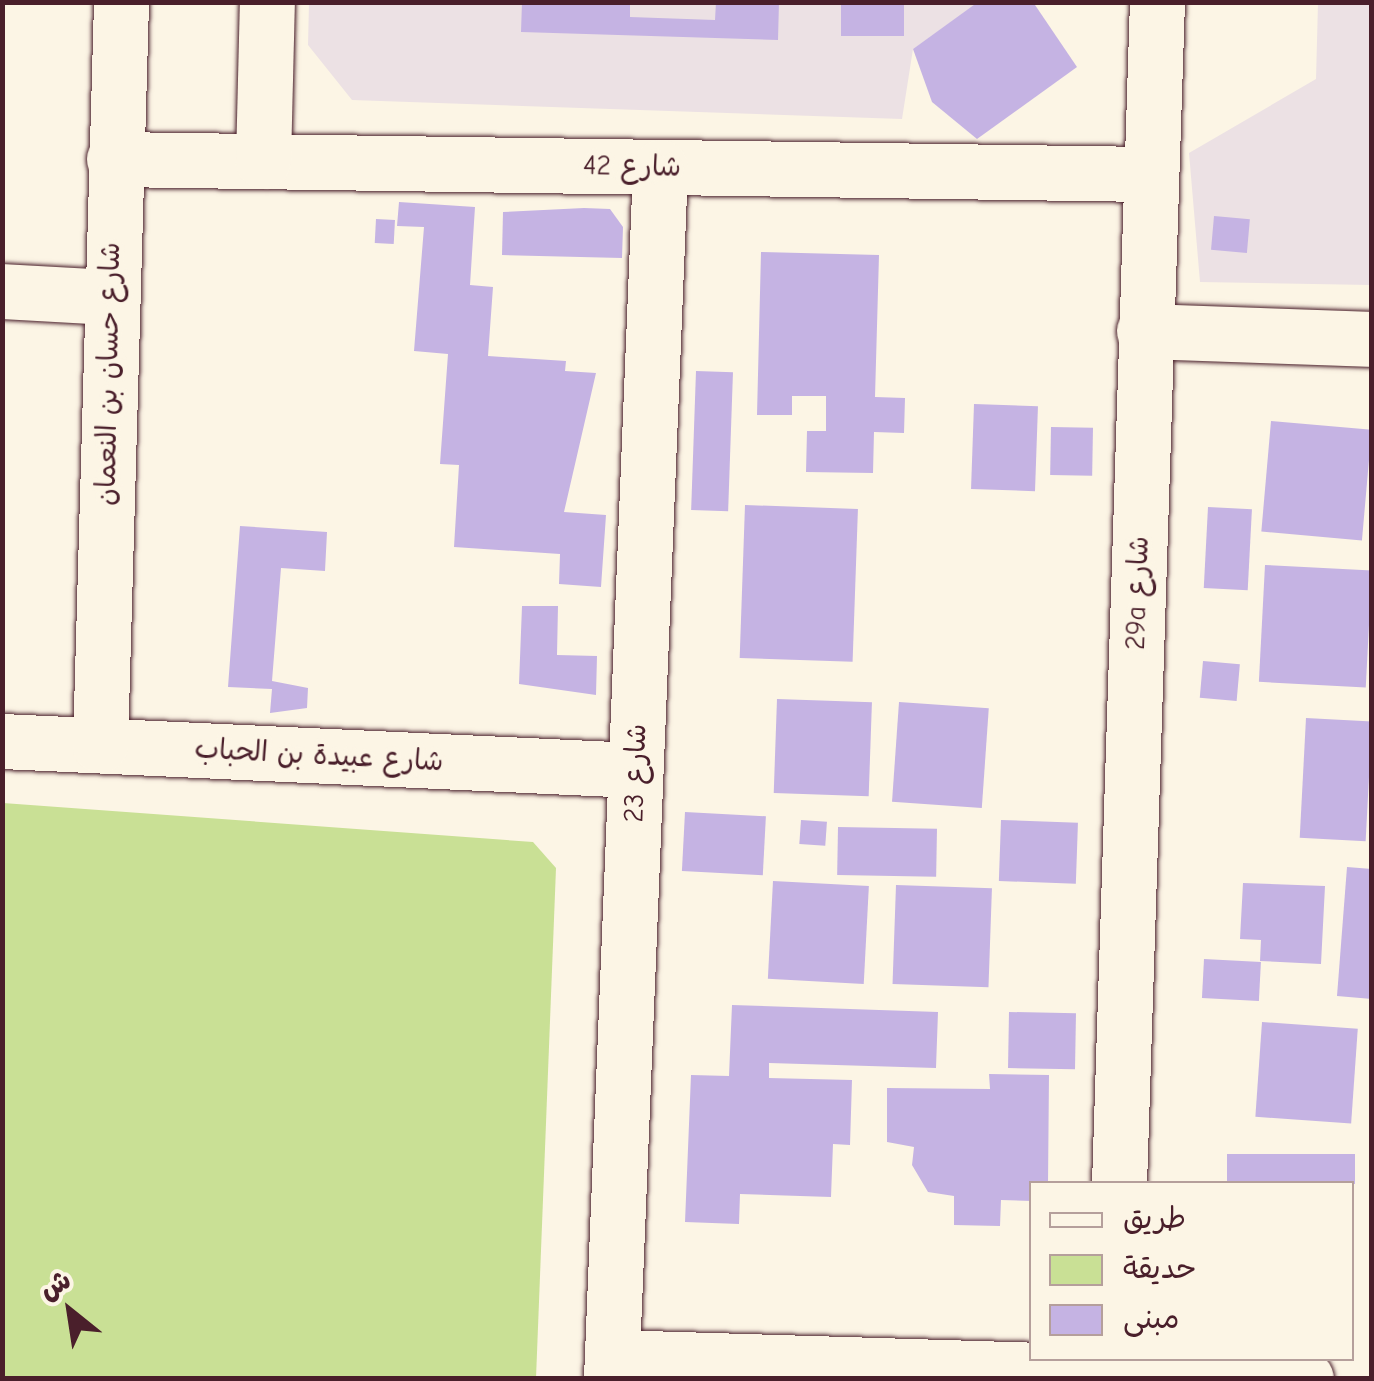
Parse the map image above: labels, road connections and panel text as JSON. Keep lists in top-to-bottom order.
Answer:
{
  "streets": {
    "street": [
      "شارع 42",
      "شارع حسان بن النعمان",
      "29a شارع",
      "شارع عبيدة بن الحباب",
      "شارع 23"
    ]
  },
  "crossings": [
    ["شارع 42", "شارع حسان بن النعمان"],
    ["شارع 42", "29a شارع"],
    ["شارع 42", "شارع 23"],
    ["شارع حسان بن النعمان", "شارع عبيدة بن الحباب"],
    ["شارع عبيدة بن الحباب", "شارع 23"]
  ],
  "legend": ["طريق", "حديقة", "مبنى"],
  "north": "top left"
}
